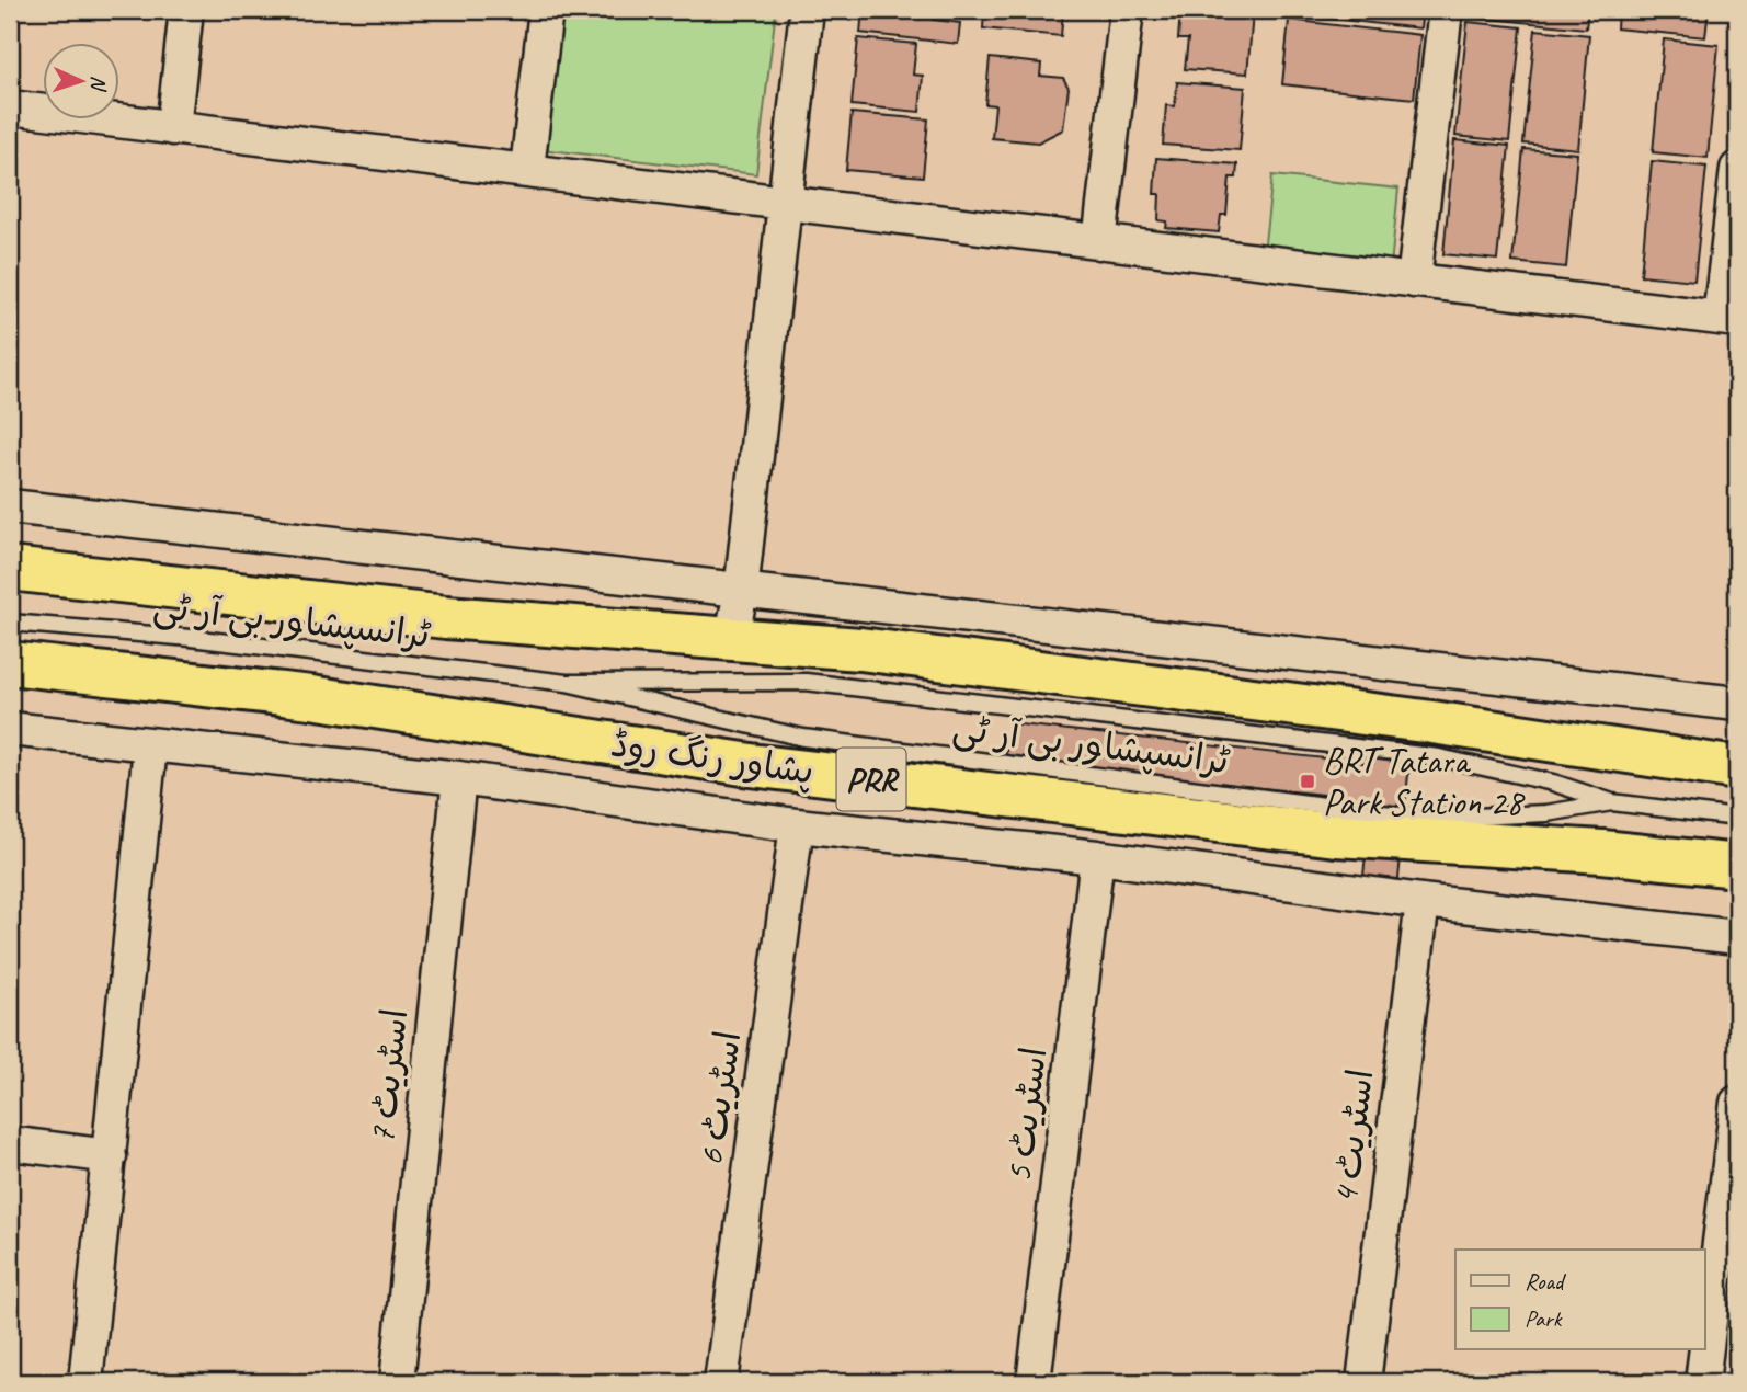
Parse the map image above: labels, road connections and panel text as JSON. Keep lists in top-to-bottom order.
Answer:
{
  "streets": {
    "highway": ["پشاور رنگ روڈ", "PRR"],
    "street": [
      "اسٹریٹ 7",
      "اسٹریٹ 6",
      "اسٹریٹ 5",
      "اسٹریٹ 4"
    ],
    "lane": ["ٹرانسپشاور بی آر ٹی"]
  },
  "places": {
    "transit": ["BRT Tatara Park Station 28"]
  },
  "legend": ["Road", "Park"],
  "north": "right"
}
